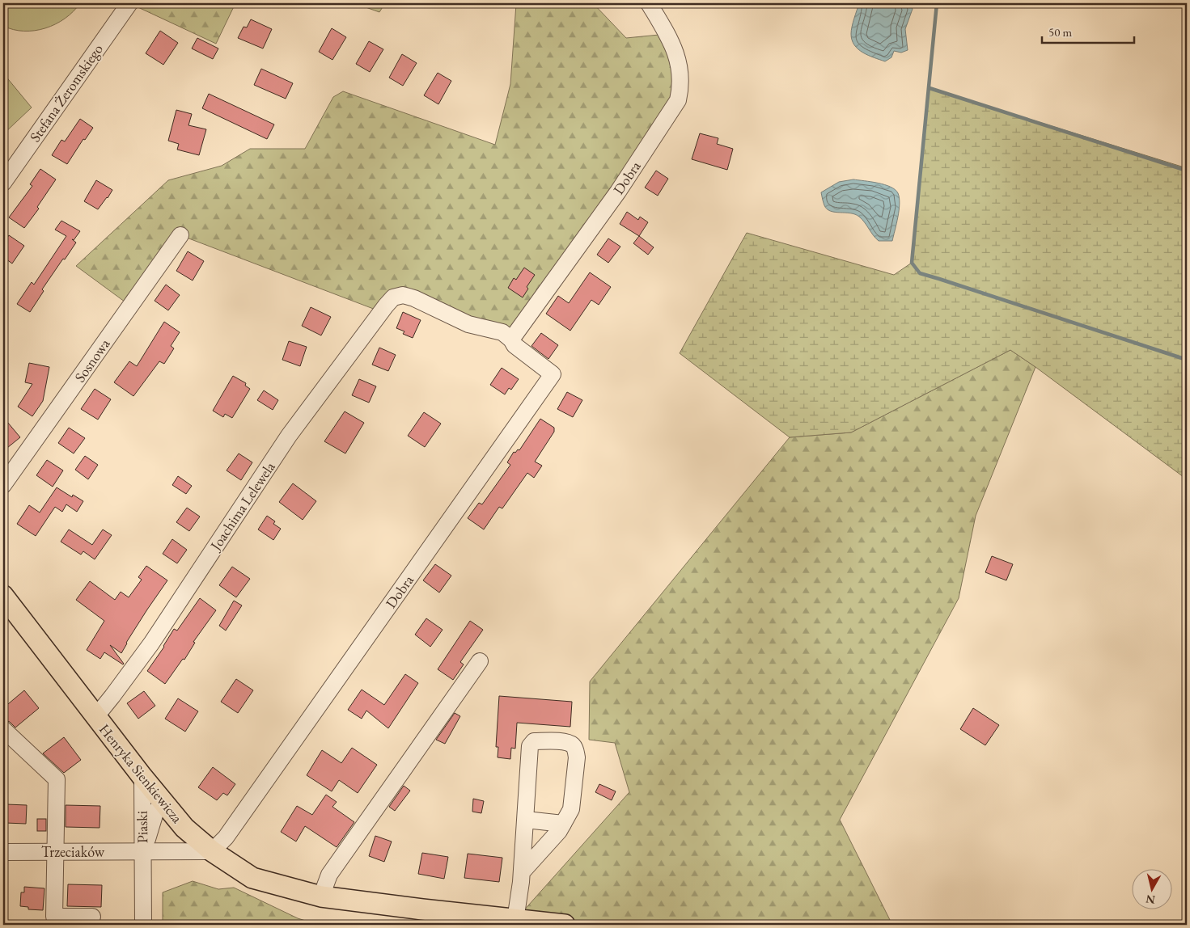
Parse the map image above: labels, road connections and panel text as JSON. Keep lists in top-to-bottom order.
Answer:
{
  "streets": {
    "main road": ["Henryka Sienkiewicza"],
    "street": [
      "Stefana Żeromskiego",
      "Dobra",
      "Sosnowa",
      "Joachima Lelewela",
      "Piaski",
      "Trzeciaków"
    ]
  },
  "crossings": [
    ["Dobra", "Joachima Lelewela"],
    ["Dobra", "Henryka Sienkiewicza"],
    ["Dobra", "Trzeciaków"],
    ["Joachima Lelewela", "Henryka Sienkiewicza"],
    ["Henryka Sienkiewicza", "Piaski"],
    ["Henryka Sienkiewicza", "Trzeciaków"],
    ["Piaski", "Trzeciaków"]
  ],
  "scale_bar": "50 m",
  "north": "bottom"
}
